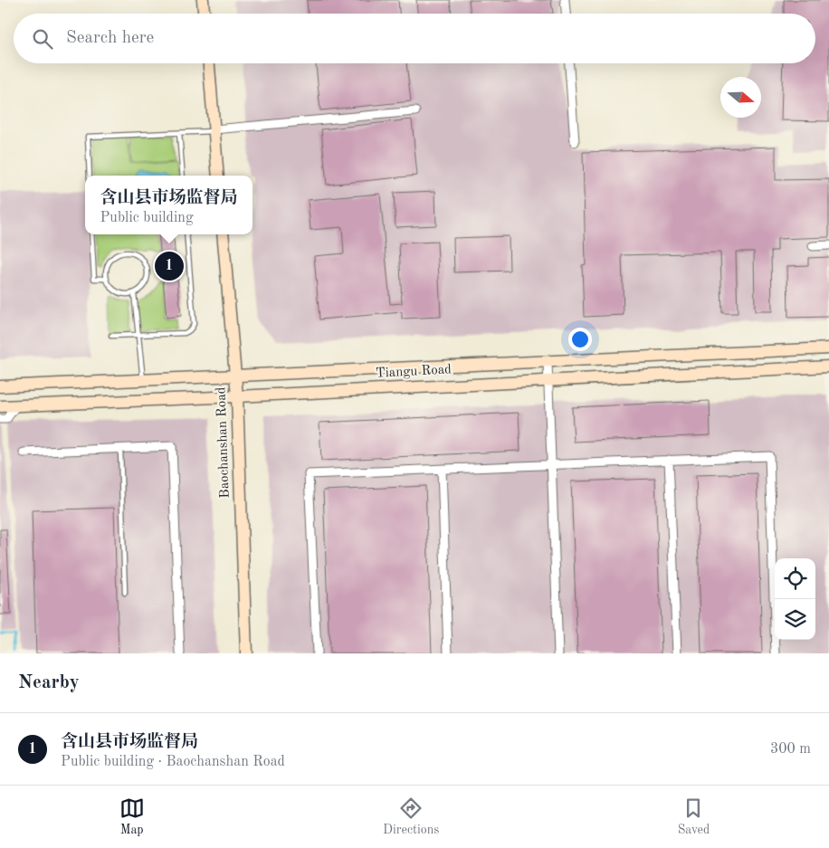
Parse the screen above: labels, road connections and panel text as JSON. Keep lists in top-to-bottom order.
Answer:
{
  "streets": {
    "main road": ["Tiangu Road", "Baochanshan Road"]
  },
  "crossings": [
    ["Tiangu Road", "Baochanshan Road"]
  ],
  "north": "right",
  "page": {
    "search": "Search here",
    "popup": ["含山县市场监督局", "Public building"],
    "pins": "1",
    "heading": "Nearby",
    "list": [
      {
        "mark": "1",
        "name": "含山县市场监督局",
        "note": "Public building · Baochanshan Road",
        "value": "300 m"
      }
    ],
    "nav": ["Map", "Directions", "Saved"]
  }
}
